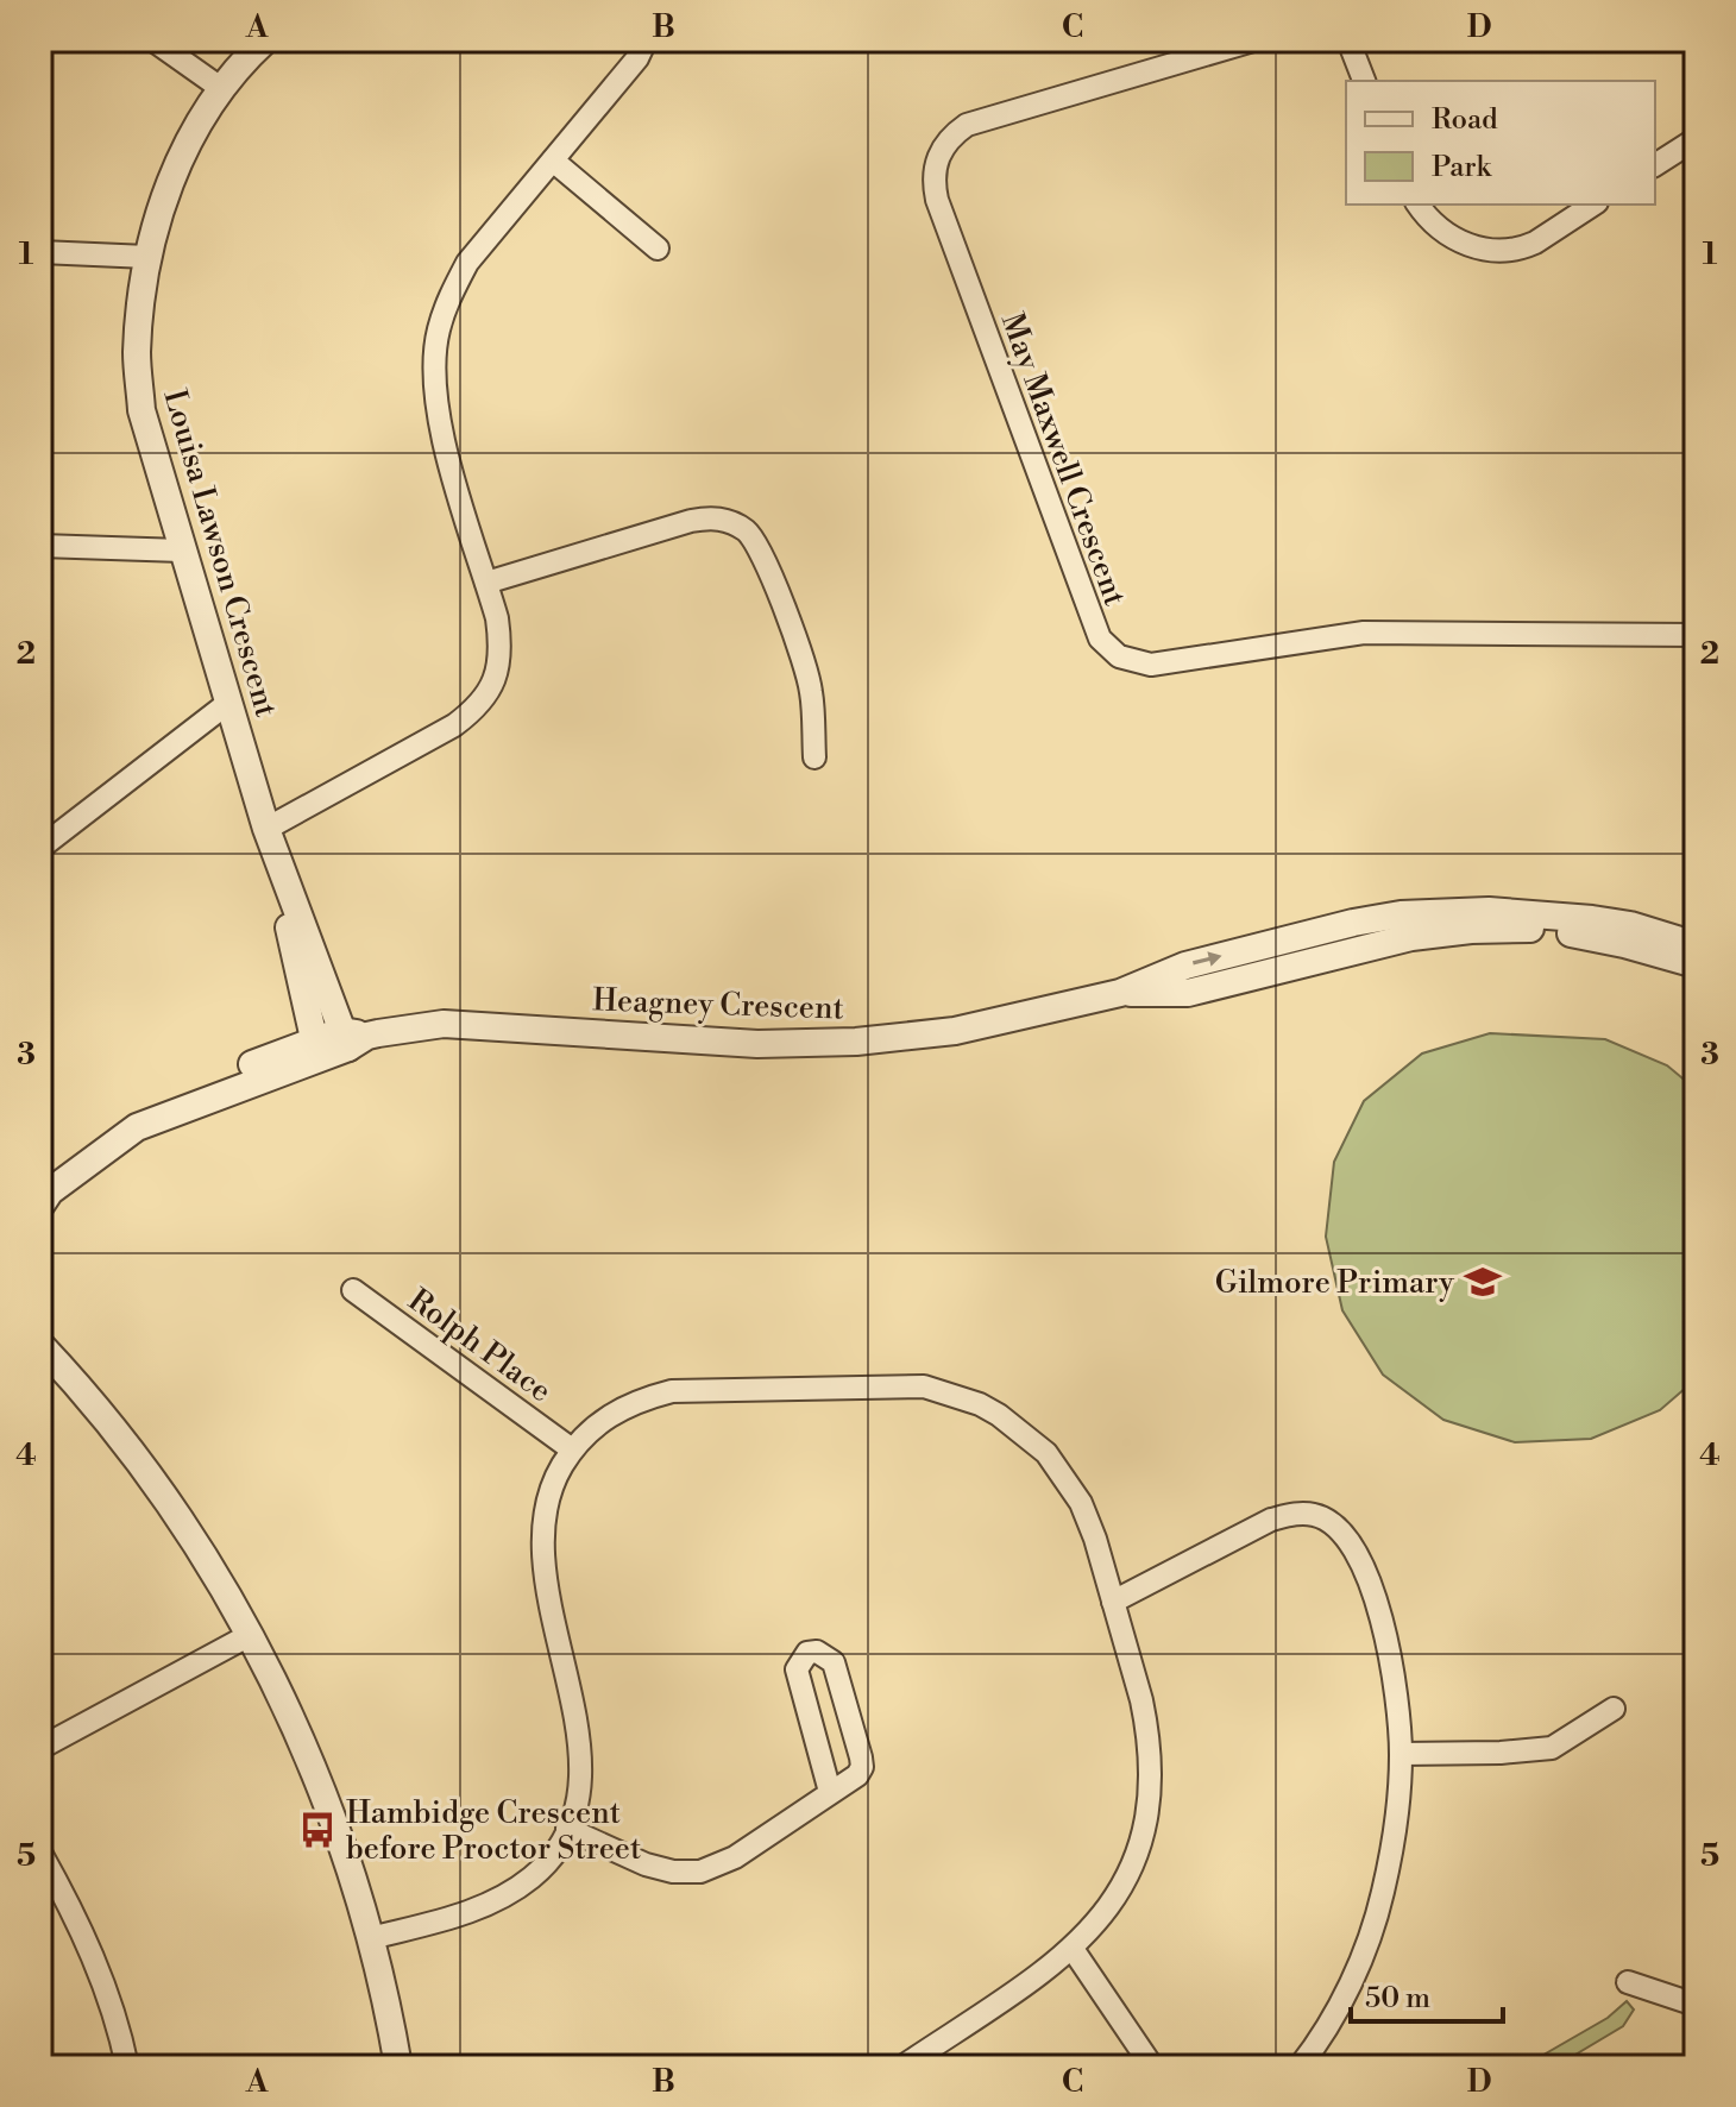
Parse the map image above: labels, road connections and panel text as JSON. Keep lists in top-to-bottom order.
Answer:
{
  "streets": {
    "street": [
      "May Maxwell Crescent",
      "Louisa Lawson Crescent",
      "Heagney Crescent",
      "Rolph Place"
    ]
  },
  "crossings": [
    ["Louisa Lawson Crescent", "Heagney Crescent"]
  ],
  "places": {
    "school or university": ["Gilmore Primary"],
    "bus stop": ["Hambidge Crescent before Proctor Street"]
  },
  "legend": ["Road", "Park"],
  "scale_bar": "50 m",
  "grid": {
    "columns": [
      "A",
      "B",
      "C",
      "D"
    ],
    "rows": [
      "1",
      "2",
      "3",
      "4",
      "5"
    ]
  }
}
